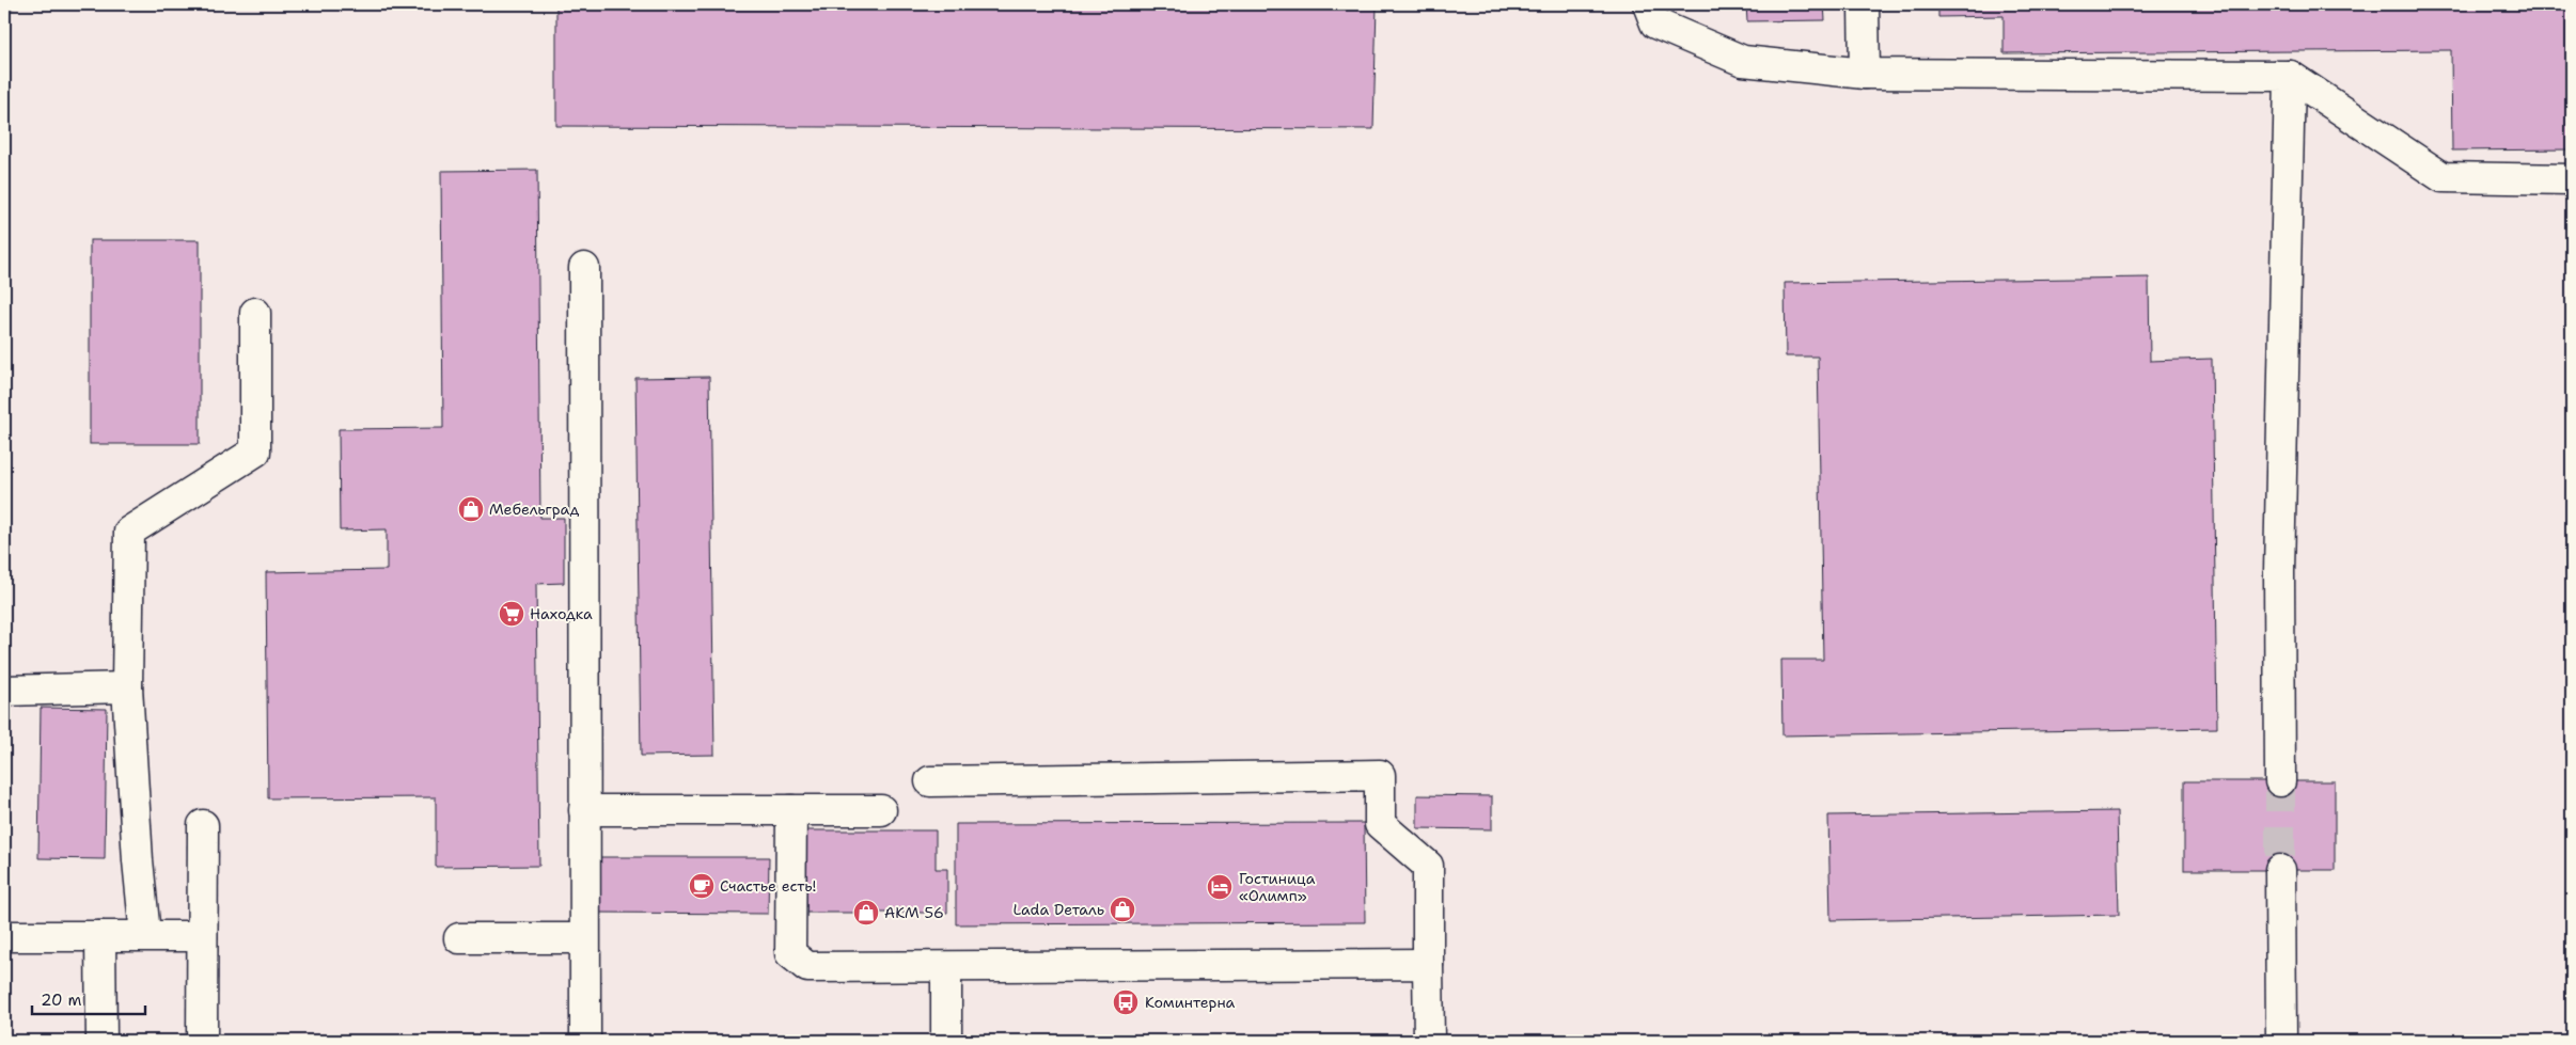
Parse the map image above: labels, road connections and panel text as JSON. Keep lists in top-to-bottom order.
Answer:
{
  "places": {
    "shop": ["Мебельград", "Lada Dеталь", "АКМ 56"],
    "supermarket": ["Находка"],
    "cafe": ["Счастье есть!"],
    "hotel": ["Гостиница «Олимп»"],
    "bus stop": ["Коминтерна"]
  },
  "scale_bar": "20 m"
}
